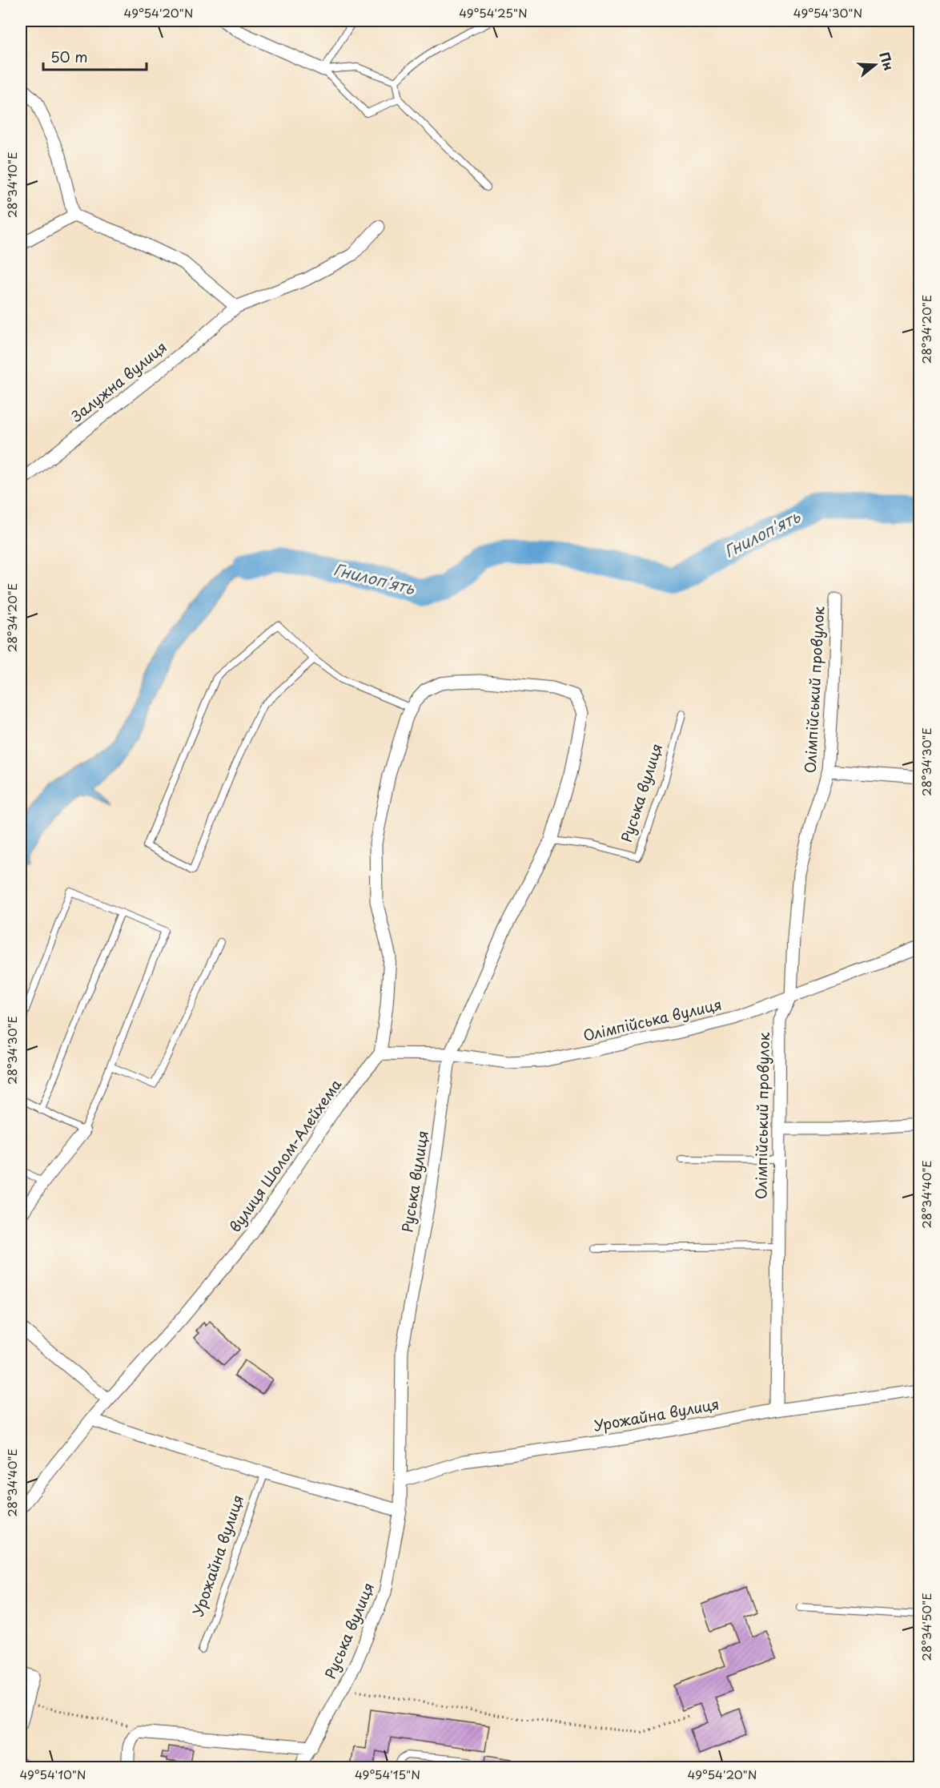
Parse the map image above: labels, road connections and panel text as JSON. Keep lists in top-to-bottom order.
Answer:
{
  "streets": {
    "street": [
      "Залужна вулиця",
      "Олімпійський провулок",
      "Руська вулиця",
      "Олімпійська вулиця",
      "вулиця Шолом-Алейхема",
      "Урожайна вулиця"
    ]
  },
  "crossings": [
    ["Олімпійський провулок", "Олімпійська вулиця"],
    ["Олімпійський провулок", "Урожайна вулиця"],
    ["Руська вулиця", "Олімпійська вулиця"],
    ["Руська вулиця", "Урожайна вулиця"],
    ["Олімпійська вулиця", "вулиця Шолом-Алейхема"]
  ],
  "water": ["Гнилоп'ять"],
  "scale_bar": "50 m",
  "north": "right",
  "coordinates": [
    "49°54'20\"N",
    "49°54'25\"N",
    "49°54'30\"N",
    "28°34'10\"E",
    "28°34'20\"E",
    "28°34'30\"E",
    "28°34'40\"E",
    "28°34'50\"E",
    "49°54'10\"N",
    "49°54'15\"N"
  ]
}
